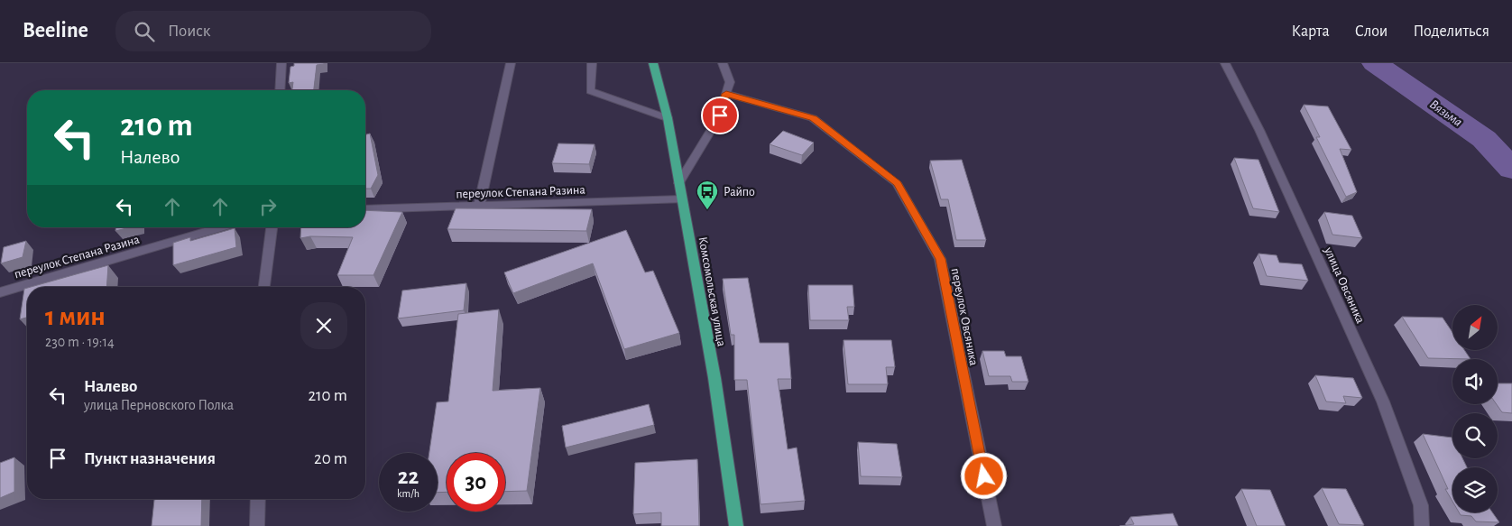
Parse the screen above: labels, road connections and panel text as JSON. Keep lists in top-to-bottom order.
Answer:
{
  "streets": {
    "main road": ["Комсомольская улица"],
    "street": ["переулок Степана Разина", "улица Овсяника", "переулок Овсяника"]
  },
  "crossings": [
    ["переулок Степана Разина", "Комсомольская улица"]
  ],
  "water": ["Вязьма"],
  "places": {
    "bus stop": ["Райпо"]
  },
  "north": "top right",
  "page": {
    "header": "Beeline",
    "search": "Поиск",
    "nav": ["Карта", "Слои", "Поделиться"],
    "turn": ["210 m", "Налево"],
    "heading": ["1 мин", "230 m · 19:14"],
    "list": [
      {
        "name": "Налево",
        "note": "улица Перновского Полка",
        "value": "210 m"
      },
      {
        "name": "Пункт назначения",
        "value": "20 m"
      }
    ],
    "speed": "22 km/h",
    "limit": "30"
  }
}
